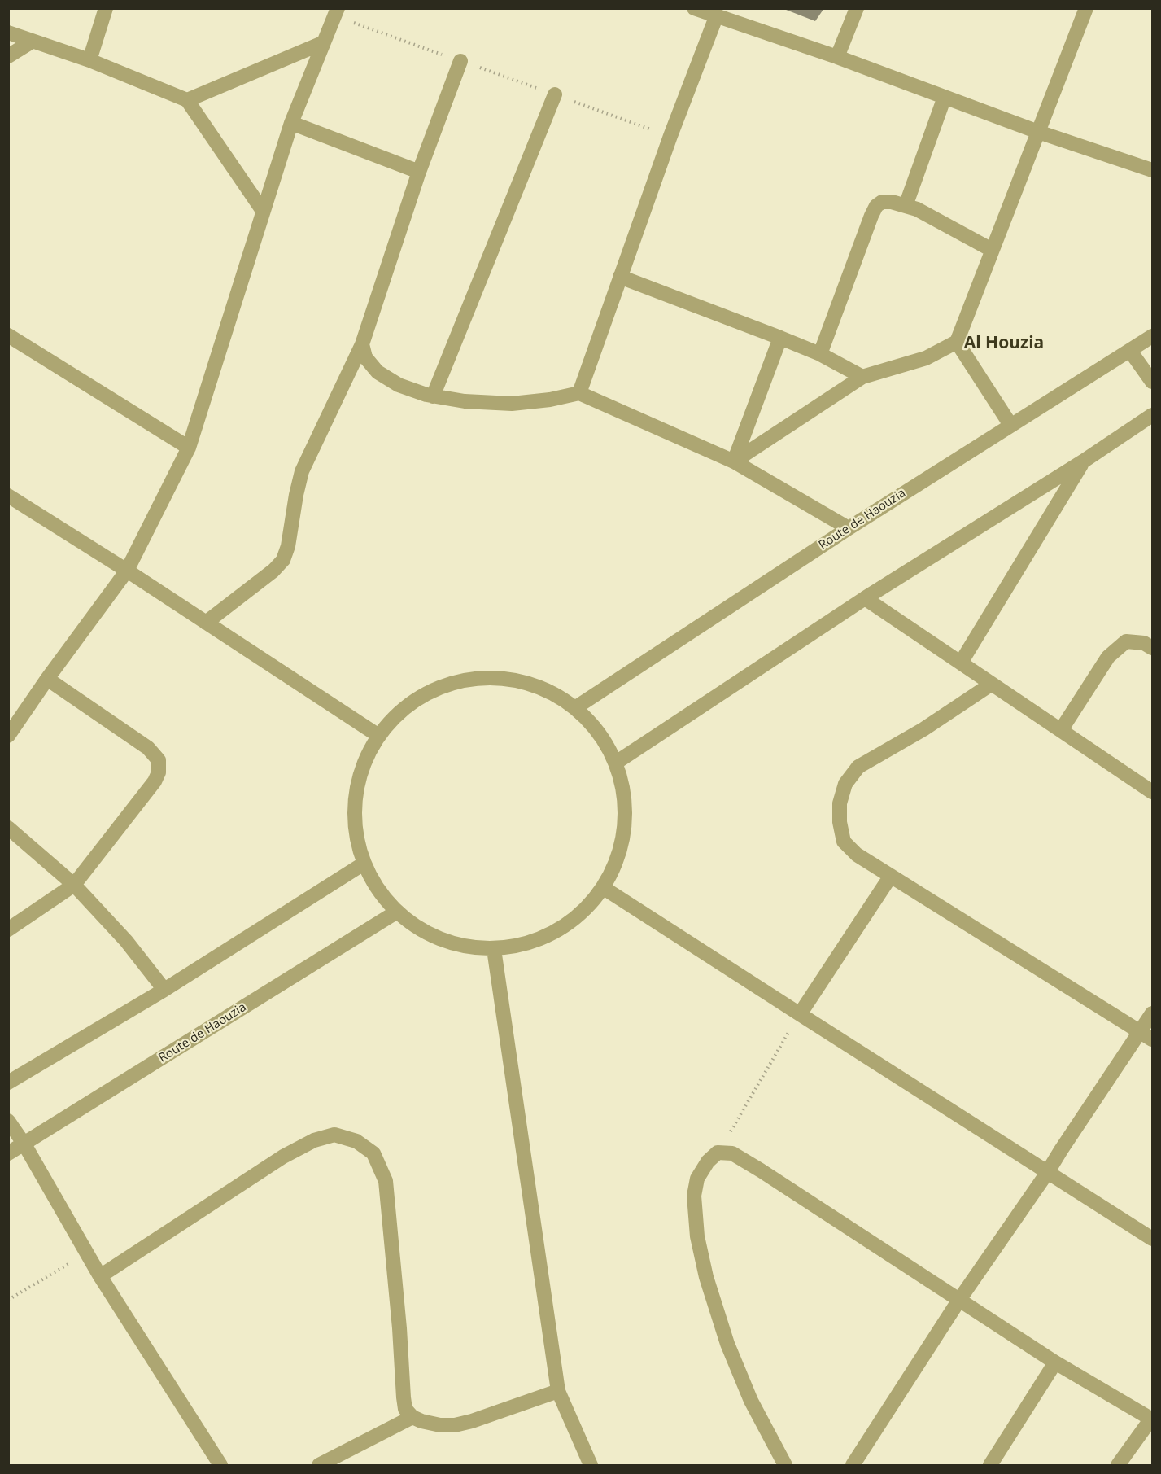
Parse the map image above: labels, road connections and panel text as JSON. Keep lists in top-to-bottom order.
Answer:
{
  "streets": {
    "street": ["Route de Haouzia"]
  },
  "districts": ["Al Houzia"]
}
